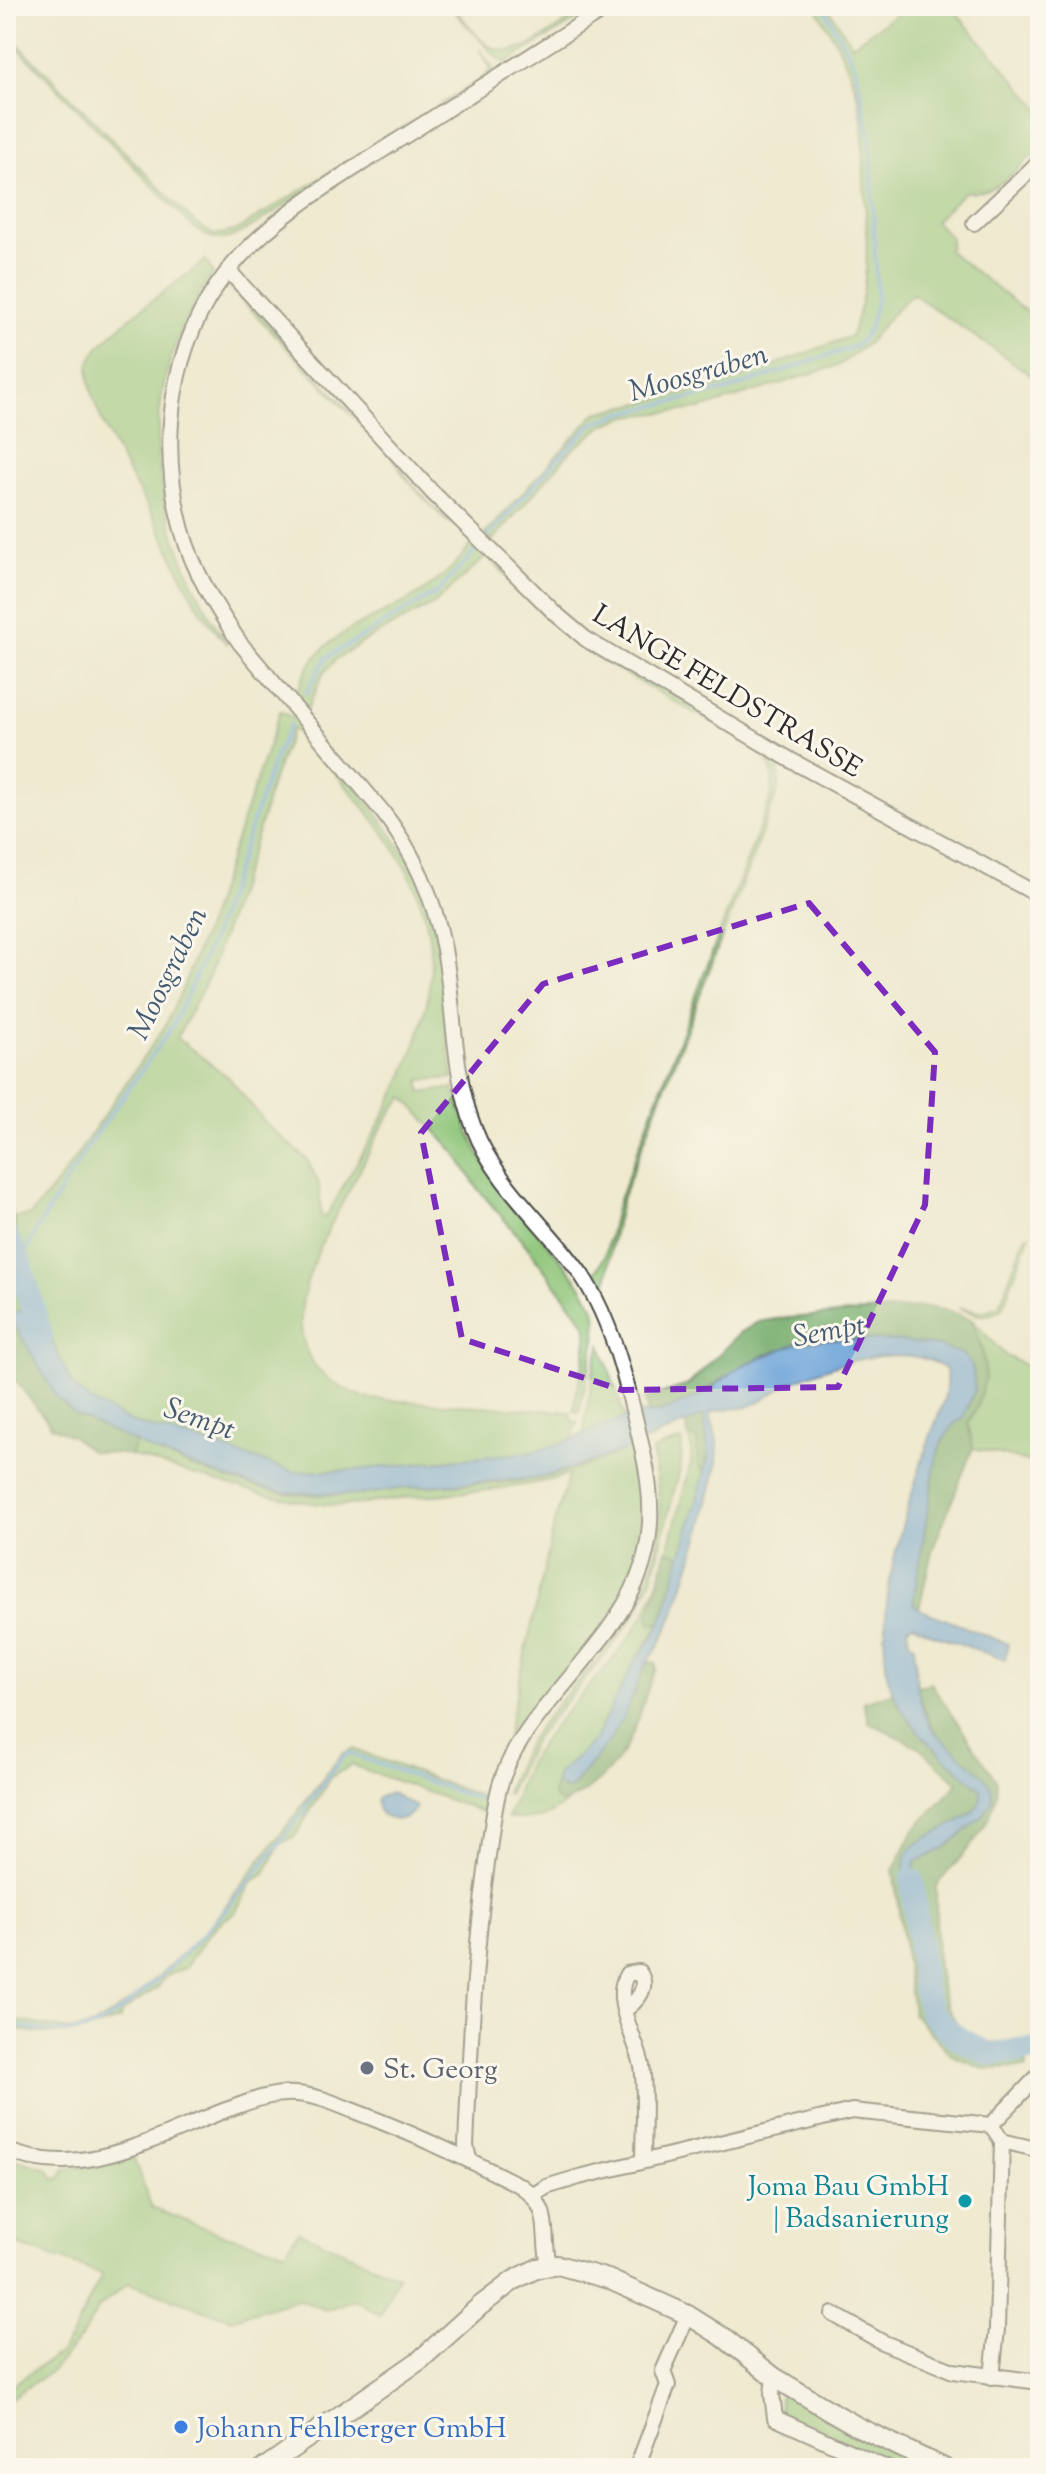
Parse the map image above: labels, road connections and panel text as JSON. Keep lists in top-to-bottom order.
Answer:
{
  "streets": {
    "street": ["LANGE FELDSTRASSE"]
  },
  "water": ["Moosgraben", "Sempt"],
  "places": ["St. Georg", "Joma Bau GmbH | Badsanierung", "Johann Fehlberger GmbH"]
}
